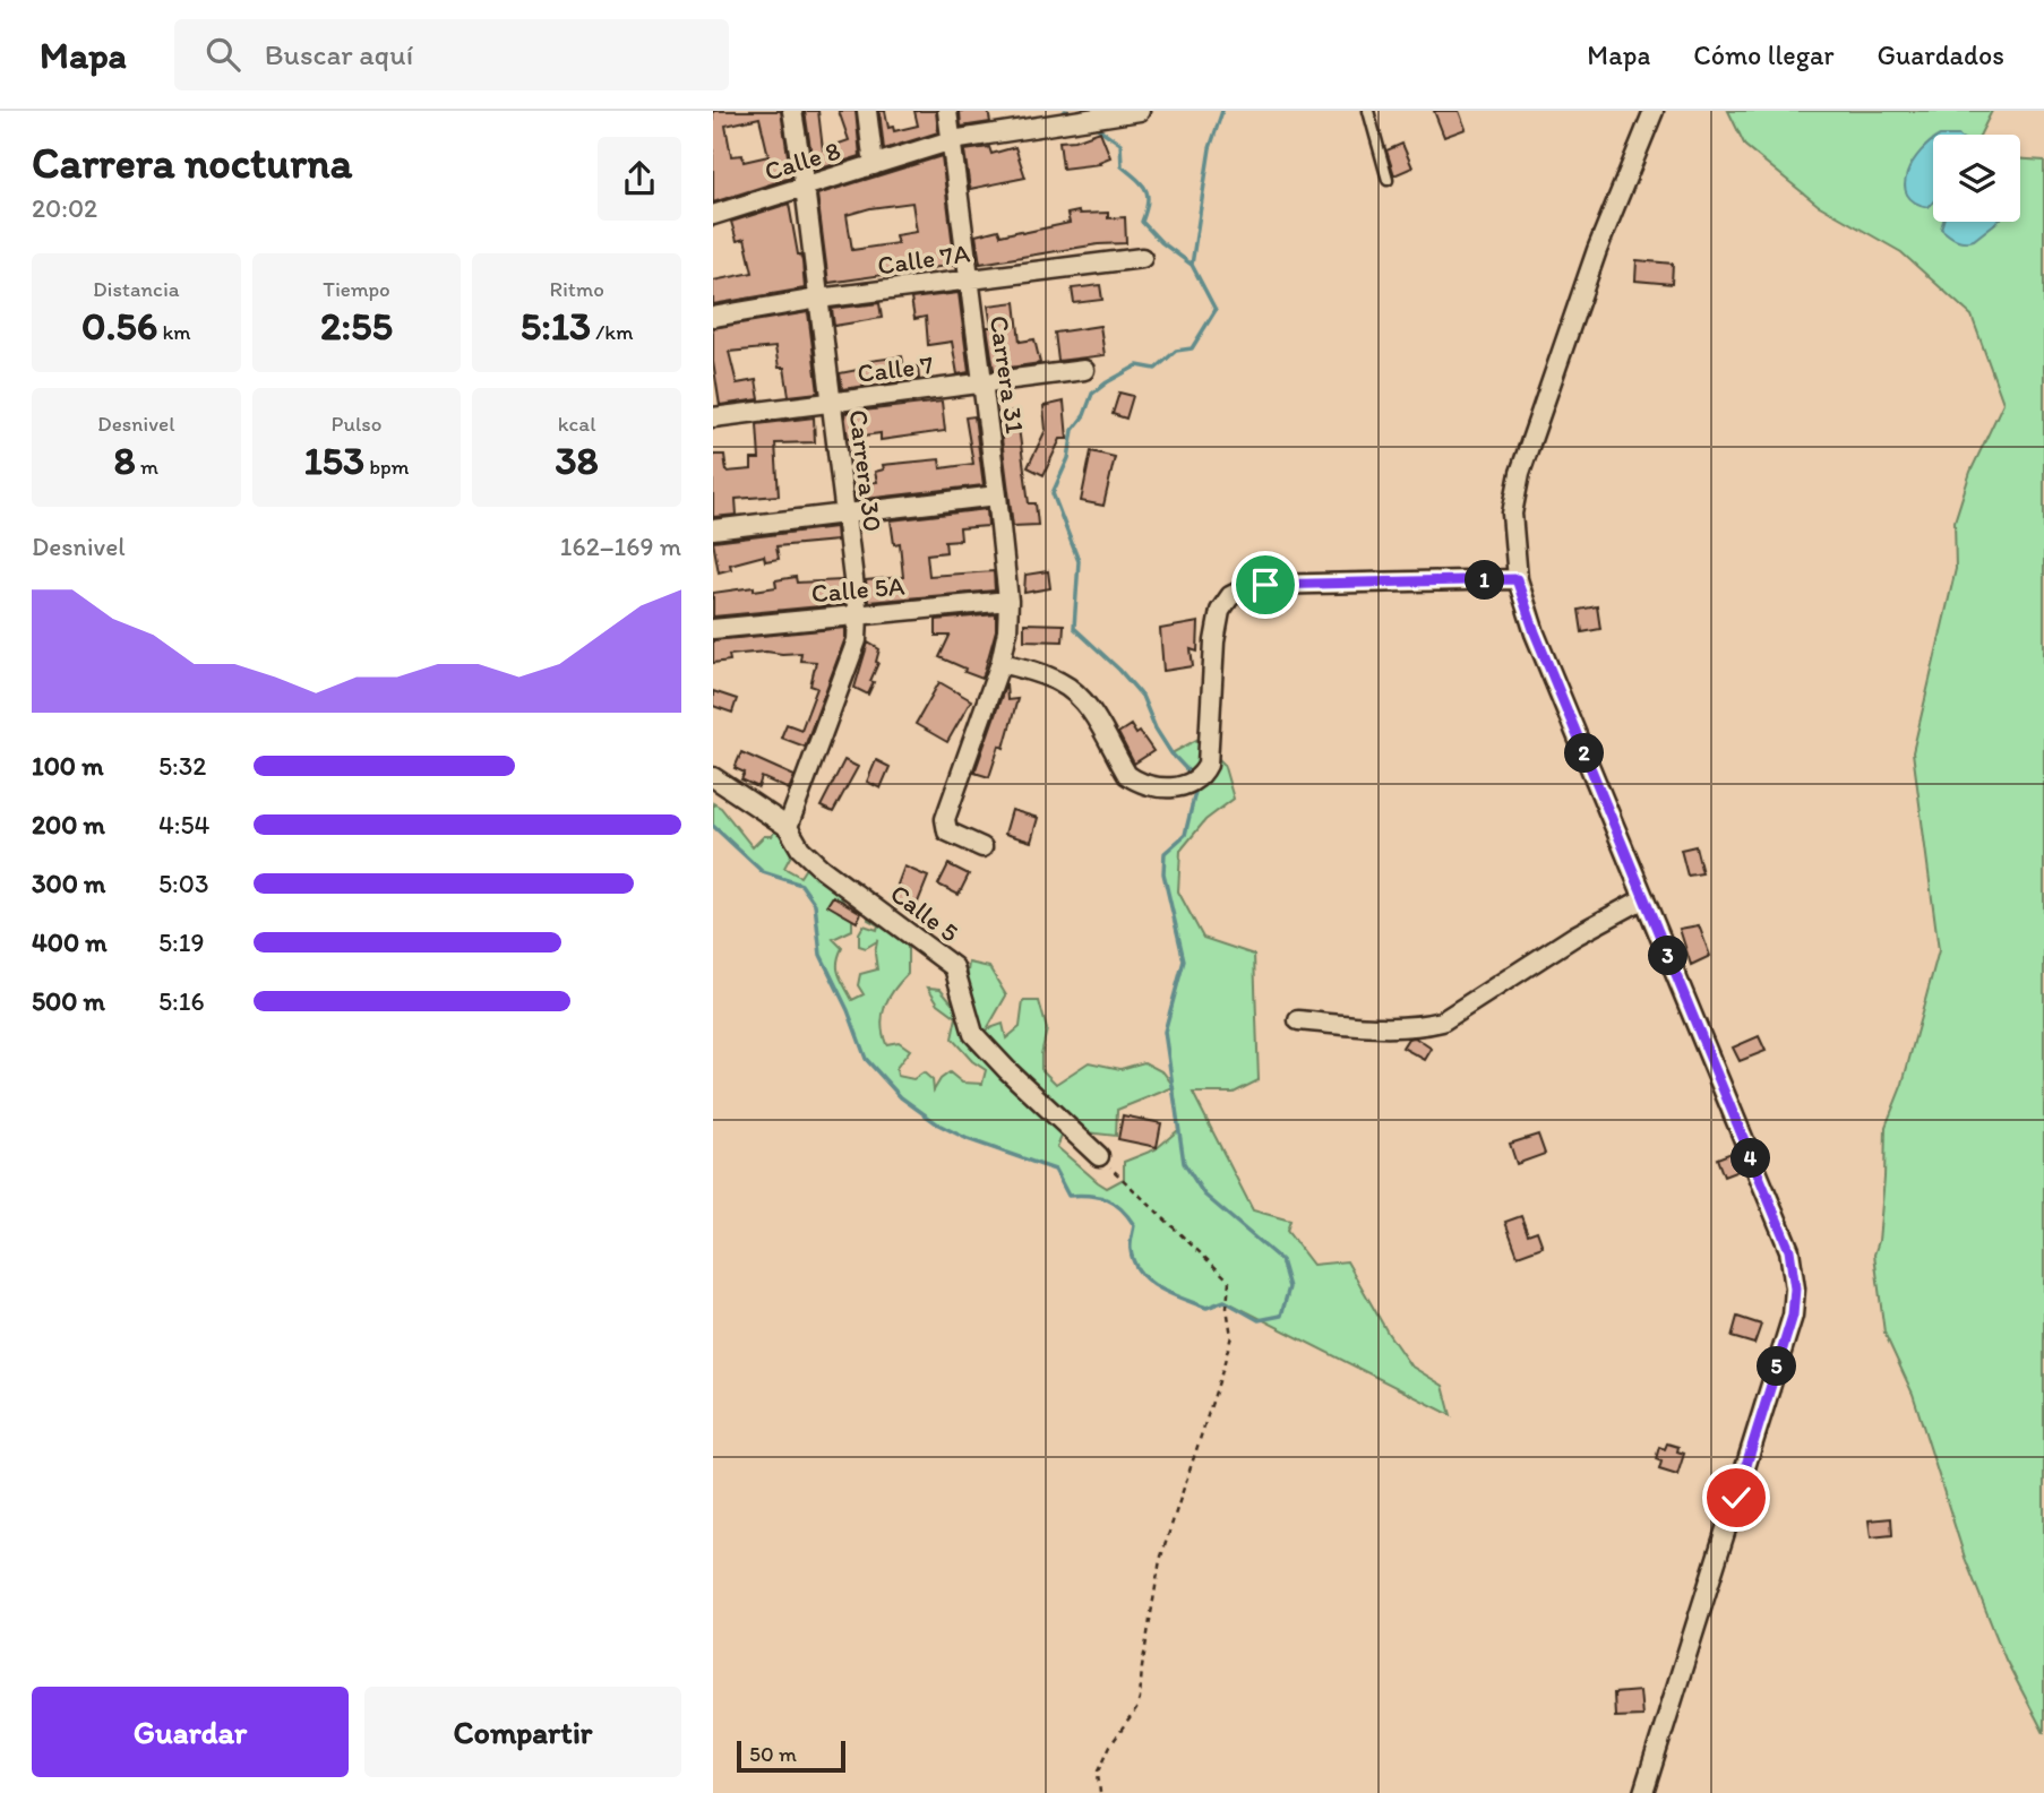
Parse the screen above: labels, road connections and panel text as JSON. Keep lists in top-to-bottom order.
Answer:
{
  "streets": {
    "street": [
      "Calle 8",
      "Calle 7A",
      "Calle 7",
      "Carrera 31",
      "Carrera 30",
      "Calle 5A",
      "Calle 5"
    ]
  },
  "crossings": [
    ["Calle 8", "Carrera 31"],
    ["Calle 8", "Carrera 30"],
    ["Calle 7A", "Carrera 31"],
    ["Calle 7A", "Carrera 30"],
    ["Calle 7", "Carrera 31"],
    ["Calle 7", "Carrera 30"],
    ["Carrera 31", "Calle 5A"],
    ["Carrera 30", "Calle 5A"],
    ["Carrera 30", "Calle 5"]
  ],
  "scale_bar": "50 m",
  "page": {
    "header": "Mapa",
    "search": "Buscar aquí",
    "nav": ["Mapa", "Cómo llegar", "Guardados"],
    "heading": ["Carrera nocturna", "20:02"],
    "stats": [
      ["Distancia", "0.56 km"],
      ["Tiempo", "2:55"],
      ["Ritmo", "5:13 /km"],
      ["Desnivel", "8 m"],
      ["Pulso", "153 bpm"],
      ["kcal", "38"]
    ],
    "chart": ["Desnivel", "162–169 m"],
    "pins": [
      "1",
      "2",
      "3",
      "4",
      "5"
    ],
    "list": [
      {
        "name": "100 m",
        "note": "5:32"
      },
      {
        "name": "200 m",
        "note": "4:54"
      },
      {
        "name": "300 m",
        "note": "5:03"
      },
      {
        "name": "400 m",
        "note": "5:19"
      },
      {
        "name": "500 m",
        "note": "5:16"
      }
    ],
    "buttons": ["Guardar", "Compartir"],
    "scale": "50 m"
  }
}
